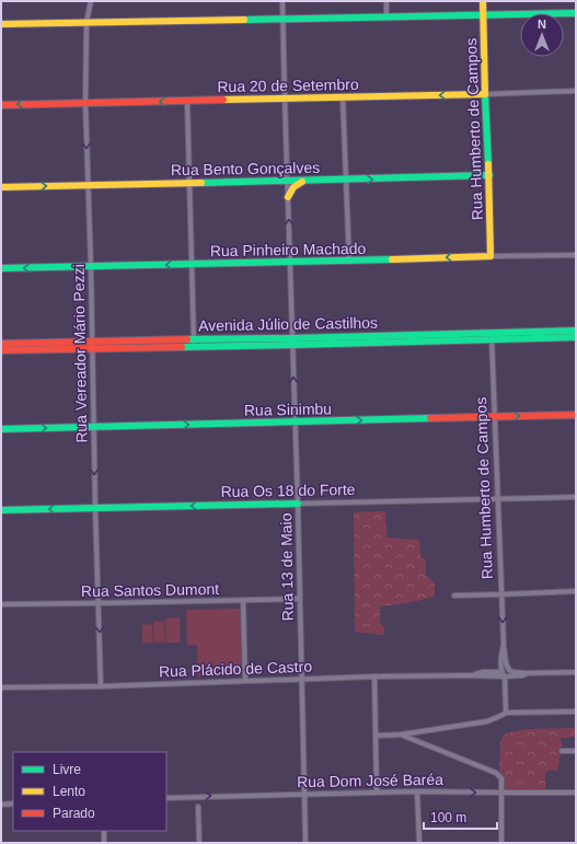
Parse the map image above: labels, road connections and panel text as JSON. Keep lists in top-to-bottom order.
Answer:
{
  "streets": {
    "street": [
      "Rua 20 de Setembro",
      "Rua Humberto de Campos",
      "Rua Bento Gonçalves",
      "Rua Pinheiro Machado",
      "Avenida Júlio de Castilhos",
      "Rua Vereador Mário Pezzi",
      "Rua Sinimbu",
      "Rua Os 18 do Forte",
      "Rua 13 de Maio",
      "Rua Santos Dumont",
      "Rua Plácido de Castro",
      "Rua Dom José Baréa"
    ]
  },
  "crossings": [
    ["Rua 20 de Setembro", "Rua Humberto de Campos"],
    ["Rua 20 de Setembro", "Rua Vereador Mário Pezzi"],
    ["Rua 20 de Setembro", "Rua 13 de Maio"],
    ["Rua Humberto de Campos", "Rua Bento Gonçalves"],
    ["Rua Humberto de Campos", "Rua Pinheiro Machado"],
    ["Rua Humberto de Campos", "Avenida Júlio de Castilhos"],
    ["Rua Humberto de Campos", "Rua Sinimbu"],
    ["Rua Humberto de Campos", "Rua Os 18 do Forte"],
    ["Rua Humberto de Campos", "Rua Plácido de Castro"],
    ["Rua Bento Gonçalves", "Rua Vereador Mário Pezzi"],
    ["Rua Bento Gonçalves", "Rua 13 de Maio"],
    ["Rua Pinheiro Machado", "Rua Vereador Mário Pezzi"],
    ["Rua Pinheiro Machado", "Rua 13 de Maio"],
    ["Avenida Júlio de Castilhos", "Rua Vereador Mário Pezzi"],
    ["Avenida Júlio de Castilhos", "Rua 13 de Maio"],
    ["Rua Vereador Mário Pezzi", "Rua Sinimbu"],
    ["Rua Vereador Mário Pezzi", "Rua Os 18 do Forte"],
    ["Rua Vereador Mário Pezzi", "Rua Santos Dumont"],
    ["Rua Vereador Mário Pezzi", "Rua Plácido de Castro"],
    ["Rua Sinimbu", "Rua 13 de Maio"],
    ["Rua Os 18 do Forte", "Rua 13 de Maio"],
    ["Rua 13 de Maio", "Rua Santos Dumont"],
    ["Rua 13 de Maio", "Rua Plácido de Castro"],
    ["Rua 13 de Maio", "Rua Dom José Baréa"]
  ],
  "one_way": [
    "Rua 20 de Setembro",
    "Rua Bento Gonçalves",
    "Rua Pinheiro Machado",
    "Rua Vereador Mário Pezzi",
    "Rua Sinimbu",
    "Rua Os 18 do Forte",
    "Rua Dom José Baréa"
  ],
  "legend": ["Livre", "Lento", "Parado"],
  "scale_bar": "100 m",
  "north": "top"
}
